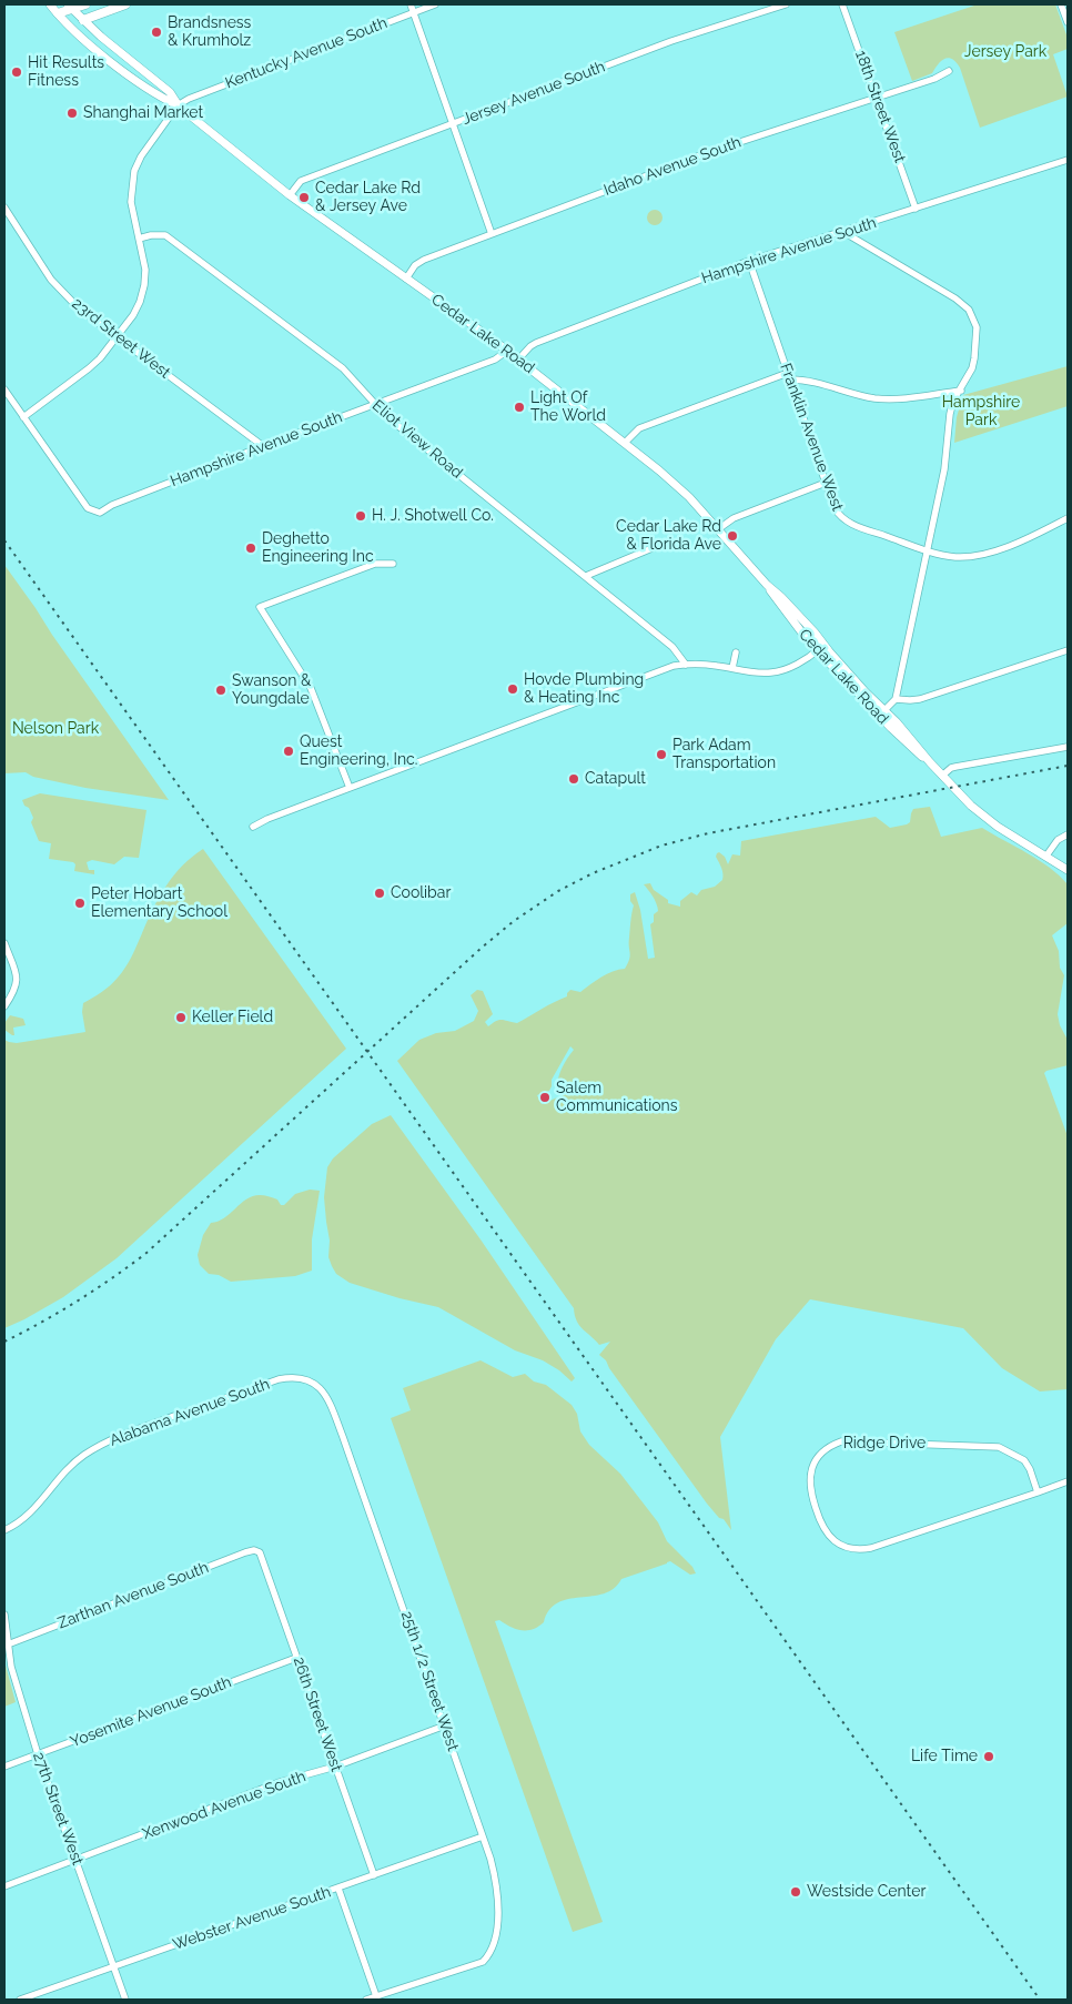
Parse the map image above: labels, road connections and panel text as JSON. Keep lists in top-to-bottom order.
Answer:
{
  "streets": {
    "street": [
      "Kentucky Avenue South",
      "Jersey Avenue South",
      "18th Street West",
      "Idaho Avenue South",
      "Hampshire Avenue South",
      "Cedar Lake Road",
      "23rd Street West",
      "Franklin Avenue West",
      "Eliot View Road",
      "Alabama Avenue South",
      "Ridge Drive",
      "Zarthan Avenue South",
      "25th 1/2 Street West",
      "Yosemite Avenue South",
      "26th Street West",
      "Xenwood Avenue South",
      "27th Street West",
      "Webster Avenue South"
    ]
  },
  "crossings": [
    ["Kentucky Avenue South", "Cedar Lake Road"],
    ["Jersey Avenue South", "Cedar Lake Road"],
    ["18th Street West", "Idaho Avenue South"],
    ["18th Street West", "Hampshire Avenue South"],
    ["Idaho Avenue South", "Cedar Lake Road"],
    ["Hampshire Avenue South", "Cedar Lake Road"],
    ["Hampshire Avenue South", "23rd Street West"],
    ["Hampshire Avenue South", "Franklin Avenue West"],
    ["Hampshire Avenue South", "Eliot View Road"],
    ["Alabama Avenue South", "25th 1/2 Street West"],
    ["Zarthan Avenue South", "26th Street West"],
    ["Zarthan Avenue South", "27th Street West"],
    ["25th 1/2 Street West", "Xenwood Avenue South"],
    ["25th 1/2 Street West", "Webster Avenue South"],
    ["Yosemite Avenue South", "26th Street West"],
    ["Yosemite Avenue South", "27th Street West"],
    ["26th Street West", "Xenwood Avenue South"],
    ["26th Street West", "Webster Avenue South"],
    ["Xenwood Avenue South", "27th Street West"],
    ["27th Street West", "Webster Avenue South"]
  ],
  "parks": ["Jersey Park", "Hampshire Park", "Nelson Park"],
  "places": [
    "Brandsness & Krumholz",
    "Hit Results Fitness",
    "Shanghai Market",
    "Cedar Lake Rd & Jersey Ave",
    "Light Of The World",
    "H. J. Shotwell Co.",
    "Cedar Lake Rd & Florida Ave",
    "Deghetto Engineering Inc",
    "Hovde Plumbing & Heating Inc",
    "Swanson & Youngdale",
    "Quest Engineering, Inc.",
    "Park Adam Transportation",
    "Catapult",
    "Coolibar",
    "Peter Hobart Elementary School",
    "Keller Field",
    "Salem Communications",
    "Life Time",
    "Westside Center"
  ]
}
